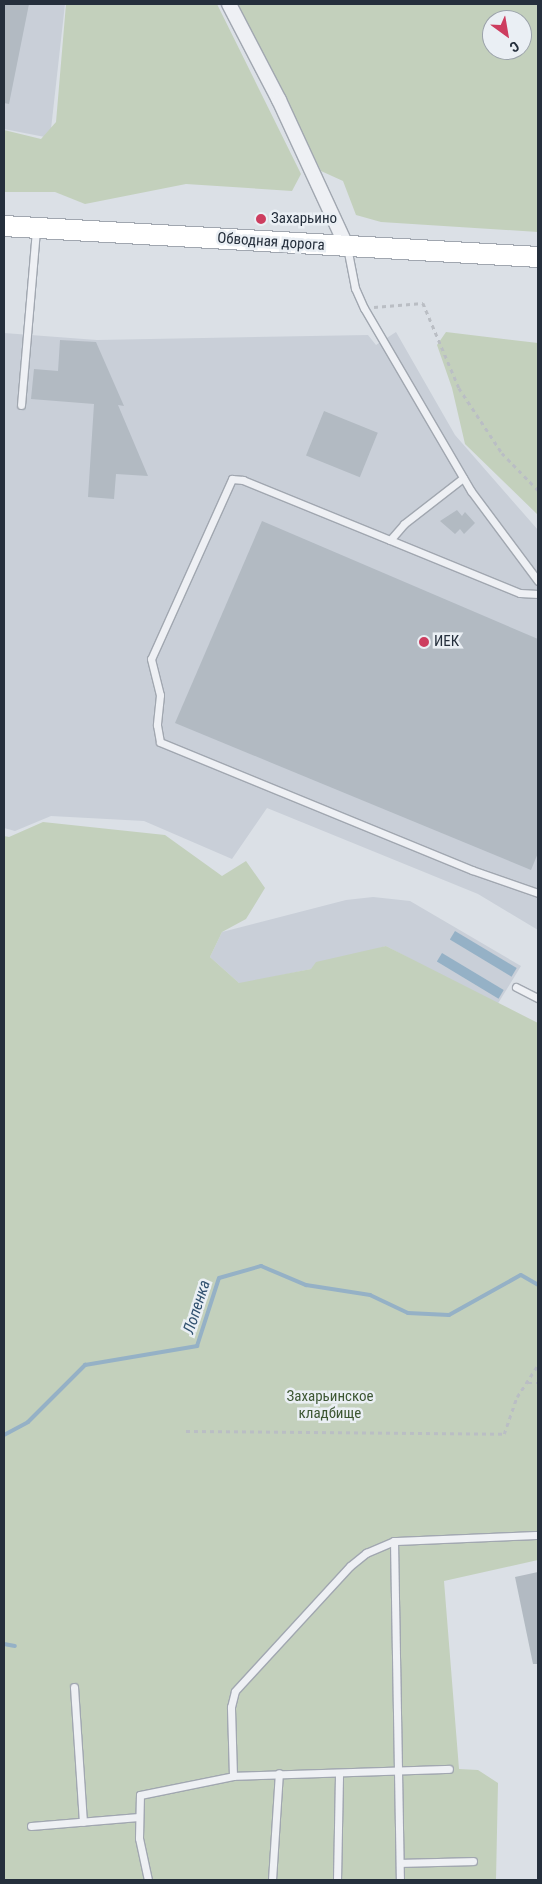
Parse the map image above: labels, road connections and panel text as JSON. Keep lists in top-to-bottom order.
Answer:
{
  "streets": {
    "main road": ["Обводная дорога"]
  },
  "water": ["Лопенка"],
  "parks": ["Захарьинское кладбище"],
  "places": ["Захарьино", "ИЕК"],
  "north": "bottom right"
}
